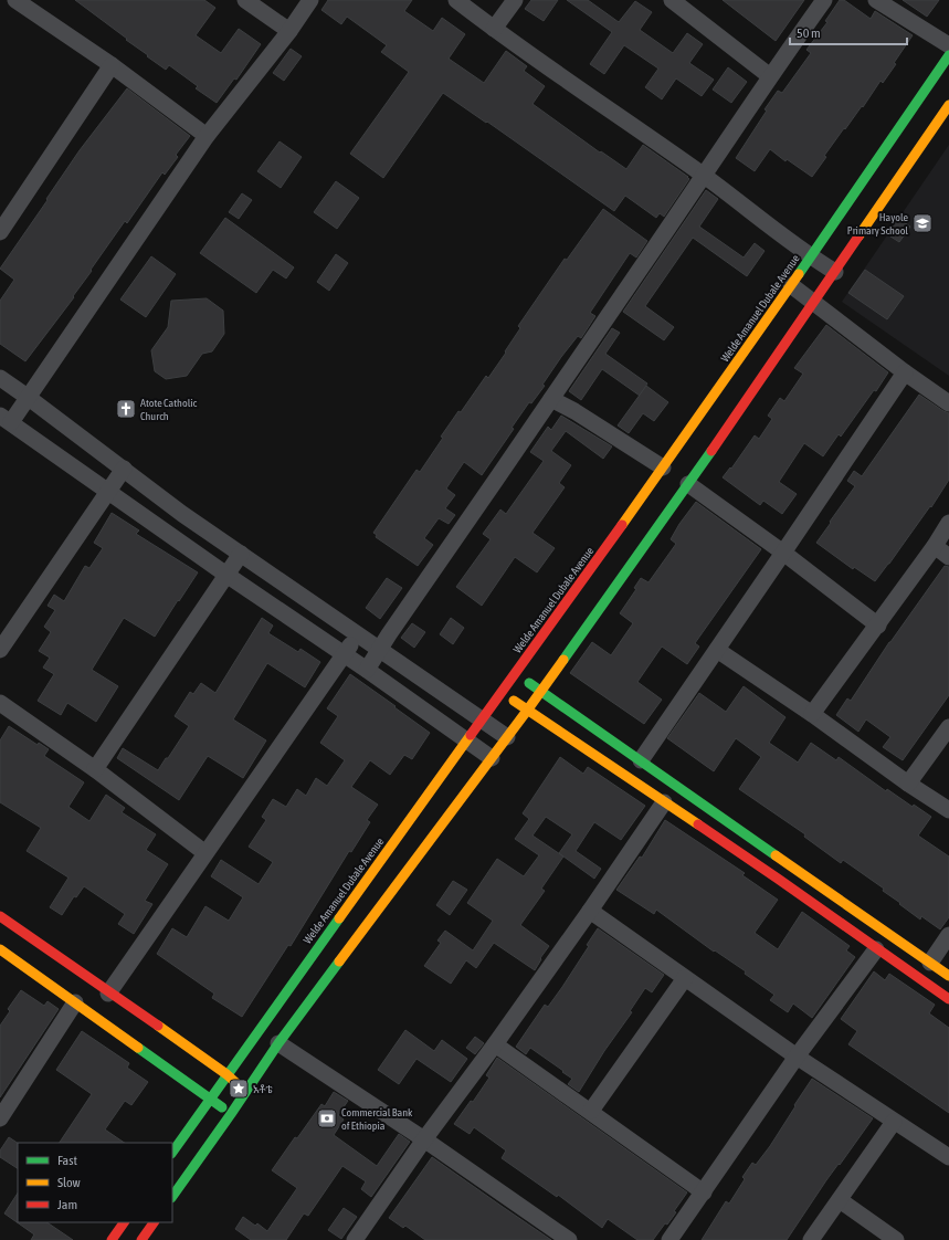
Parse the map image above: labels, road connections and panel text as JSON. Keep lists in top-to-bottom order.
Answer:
{
  "streets": {
    "main road": ["Welde Amanuel Dubale Avenue"]
  },
  "places": {
    "school or university": ["Hayole Primary School"],
    "church": ["Atote Catholic Church"],
    "place": ["አቶቴ"],
    "bank": ["Commercial Bank of Ethiopia"]
  },
  "legend": ["Fast", "Slow", "Jam"],
  "scale_bar": "50 m"
}
